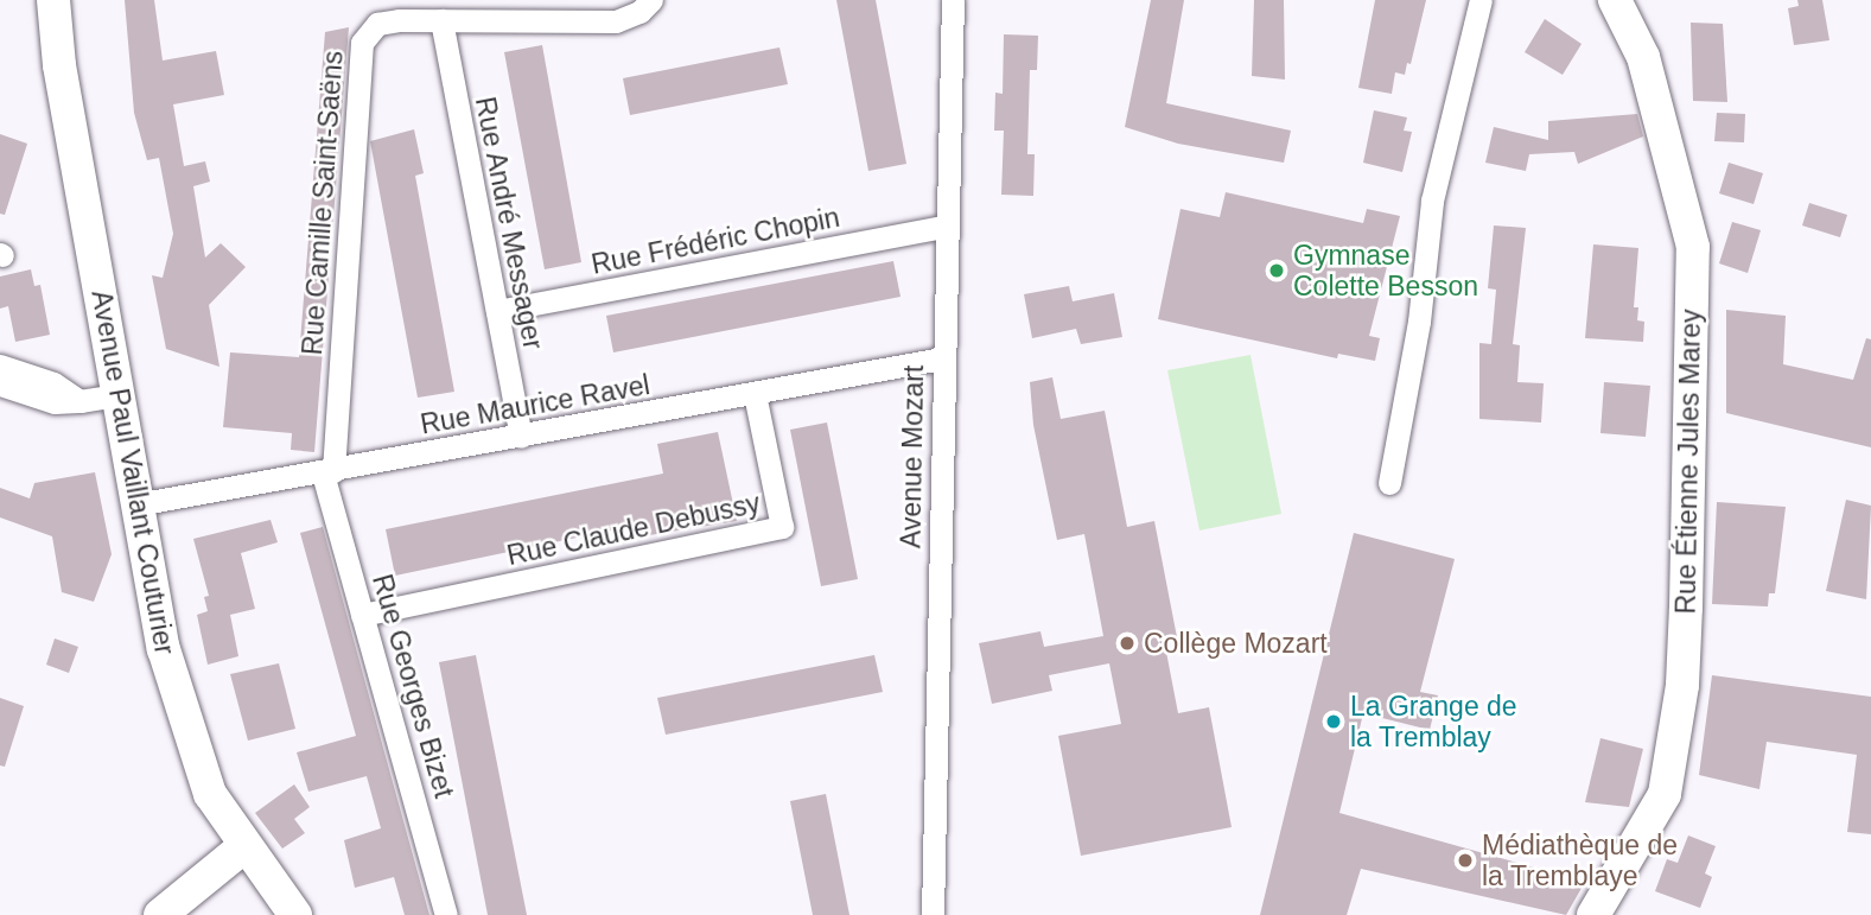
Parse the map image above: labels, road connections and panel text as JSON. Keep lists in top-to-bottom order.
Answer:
{
  "streets": {
    "street": [
      "Rue Camille Saint-Saëns",
      "Rue André Messager",
      "Rue Frédéric Chopin",
      "Rue Maurice Ravel",
      "Avenue Mozart",
      "Rue Étienne Jules Marey",
      "Avenue Paul Vaillant Couturier",
      "Rue Claude Debussy",
      "Rue Georges Bizet"
    ]
  },
  "crossings": [
    ["Rue Camille Saint-Saëns", "Rue André Messager"],
    ["Rue Camille Saint-Saëns", "Rue Maurice Ravel"],
    ["Rue Camille Saint-Saëns", "Rue Georges Bizet"],
    ["Rue André Messager", "Rue Frédéric Chopin"],
    ["Rue André Messager", "Rue Maurice Ravel"],
    ["Rue Frédéric Chopin", "Avenue Mozart"],
    ["Rue Maurice Ravel", "Avenue Mozart"],
    ["Rue Maurice Ravel", "Avenue Paul Vaillant Couturier"],
    ["Rue Maurice Ravel", "Rue Claude Debussy"],
    ["Rue Maurice Ravel", "Rue Georges Bizet"],
    ["Rue Claude Debussy", "Rue Georges Bizet"]
  ],
  "places": [
    "Gymnase Colette Besson",
    "Collège Mozart",
    "La Grange de la Tremblay",
    "Médiathèque de la Tremblaye"
  ]
}
